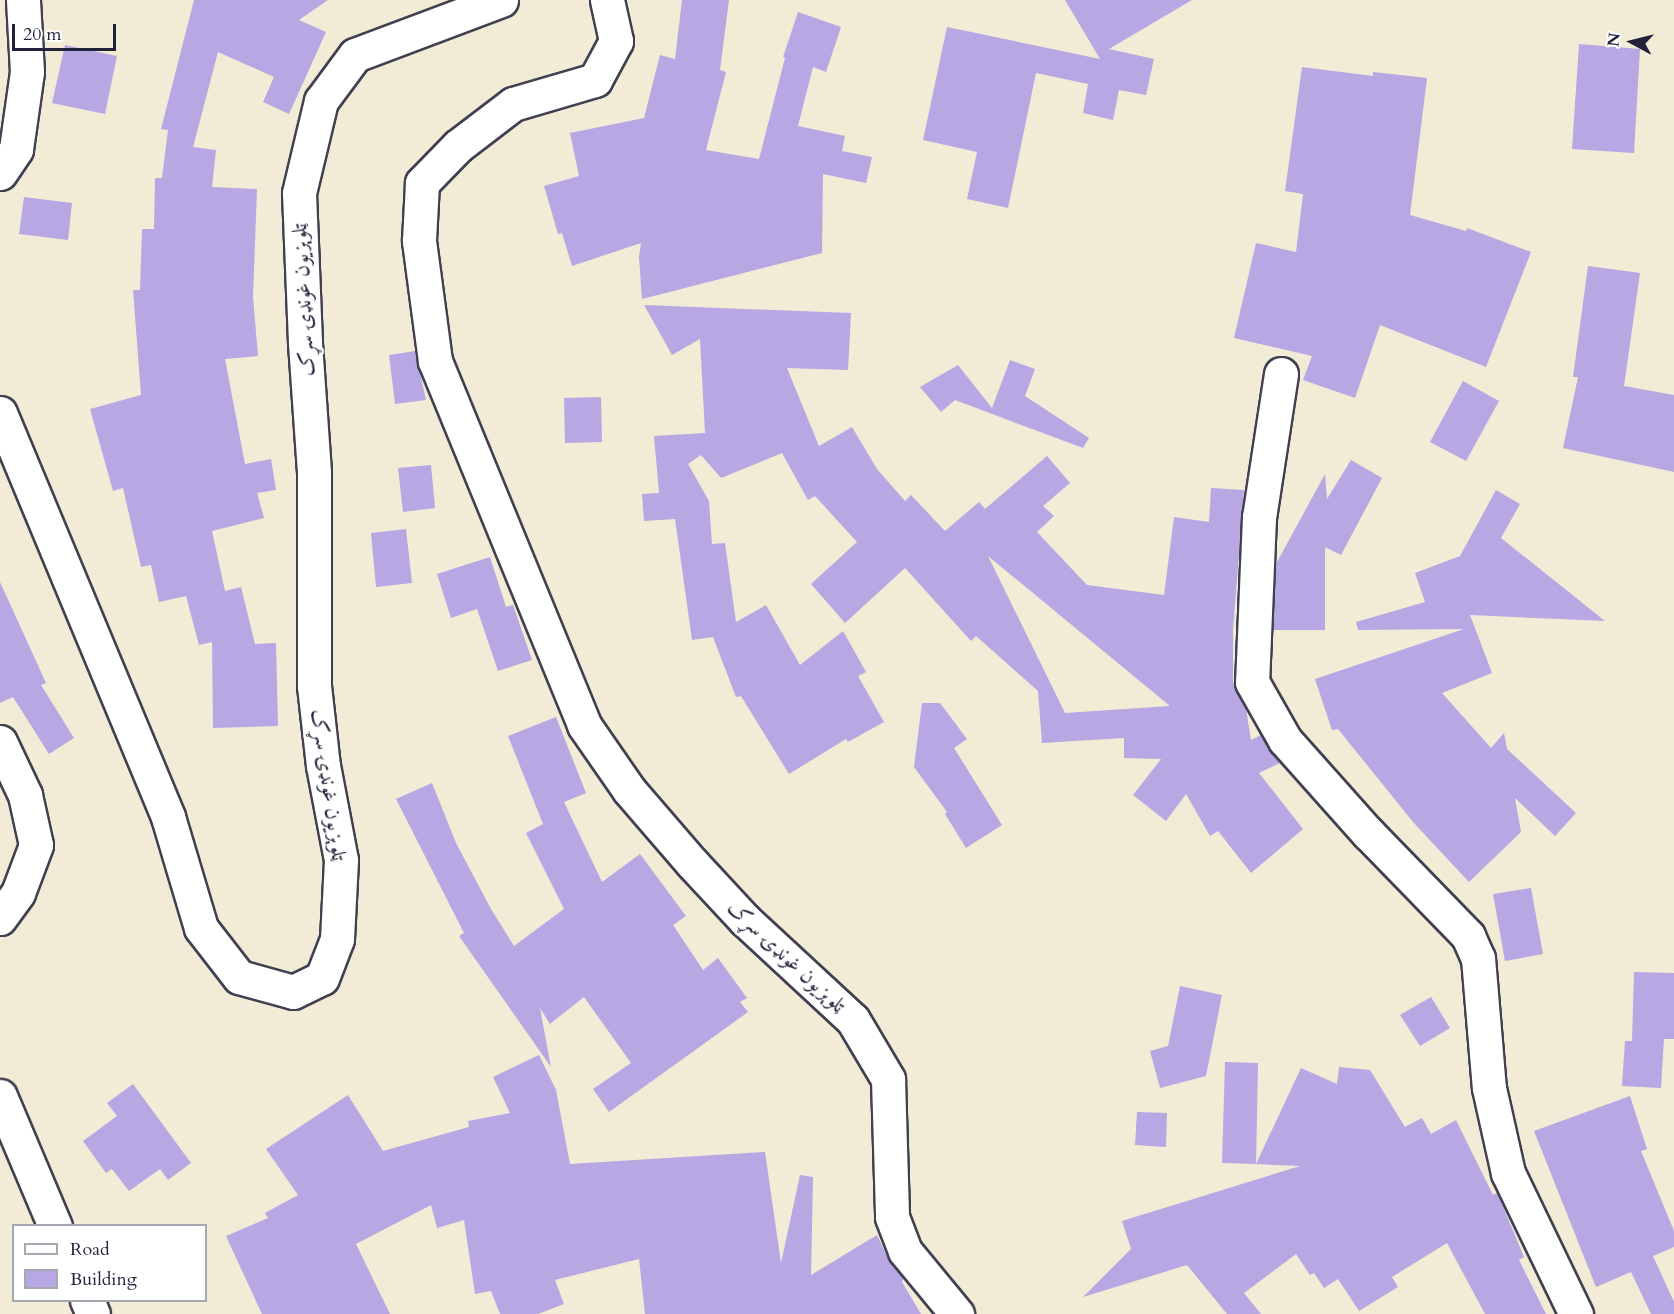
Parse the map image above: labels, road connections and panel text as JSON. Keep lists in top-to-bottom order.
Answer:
{
  "streets": {
    "street": ["ټلوېزيون غونډۍ سړک"]
  },
  "legend": ["Road", "Building"],
  "scale_bar": "20 m",
  "north": "left"
}
